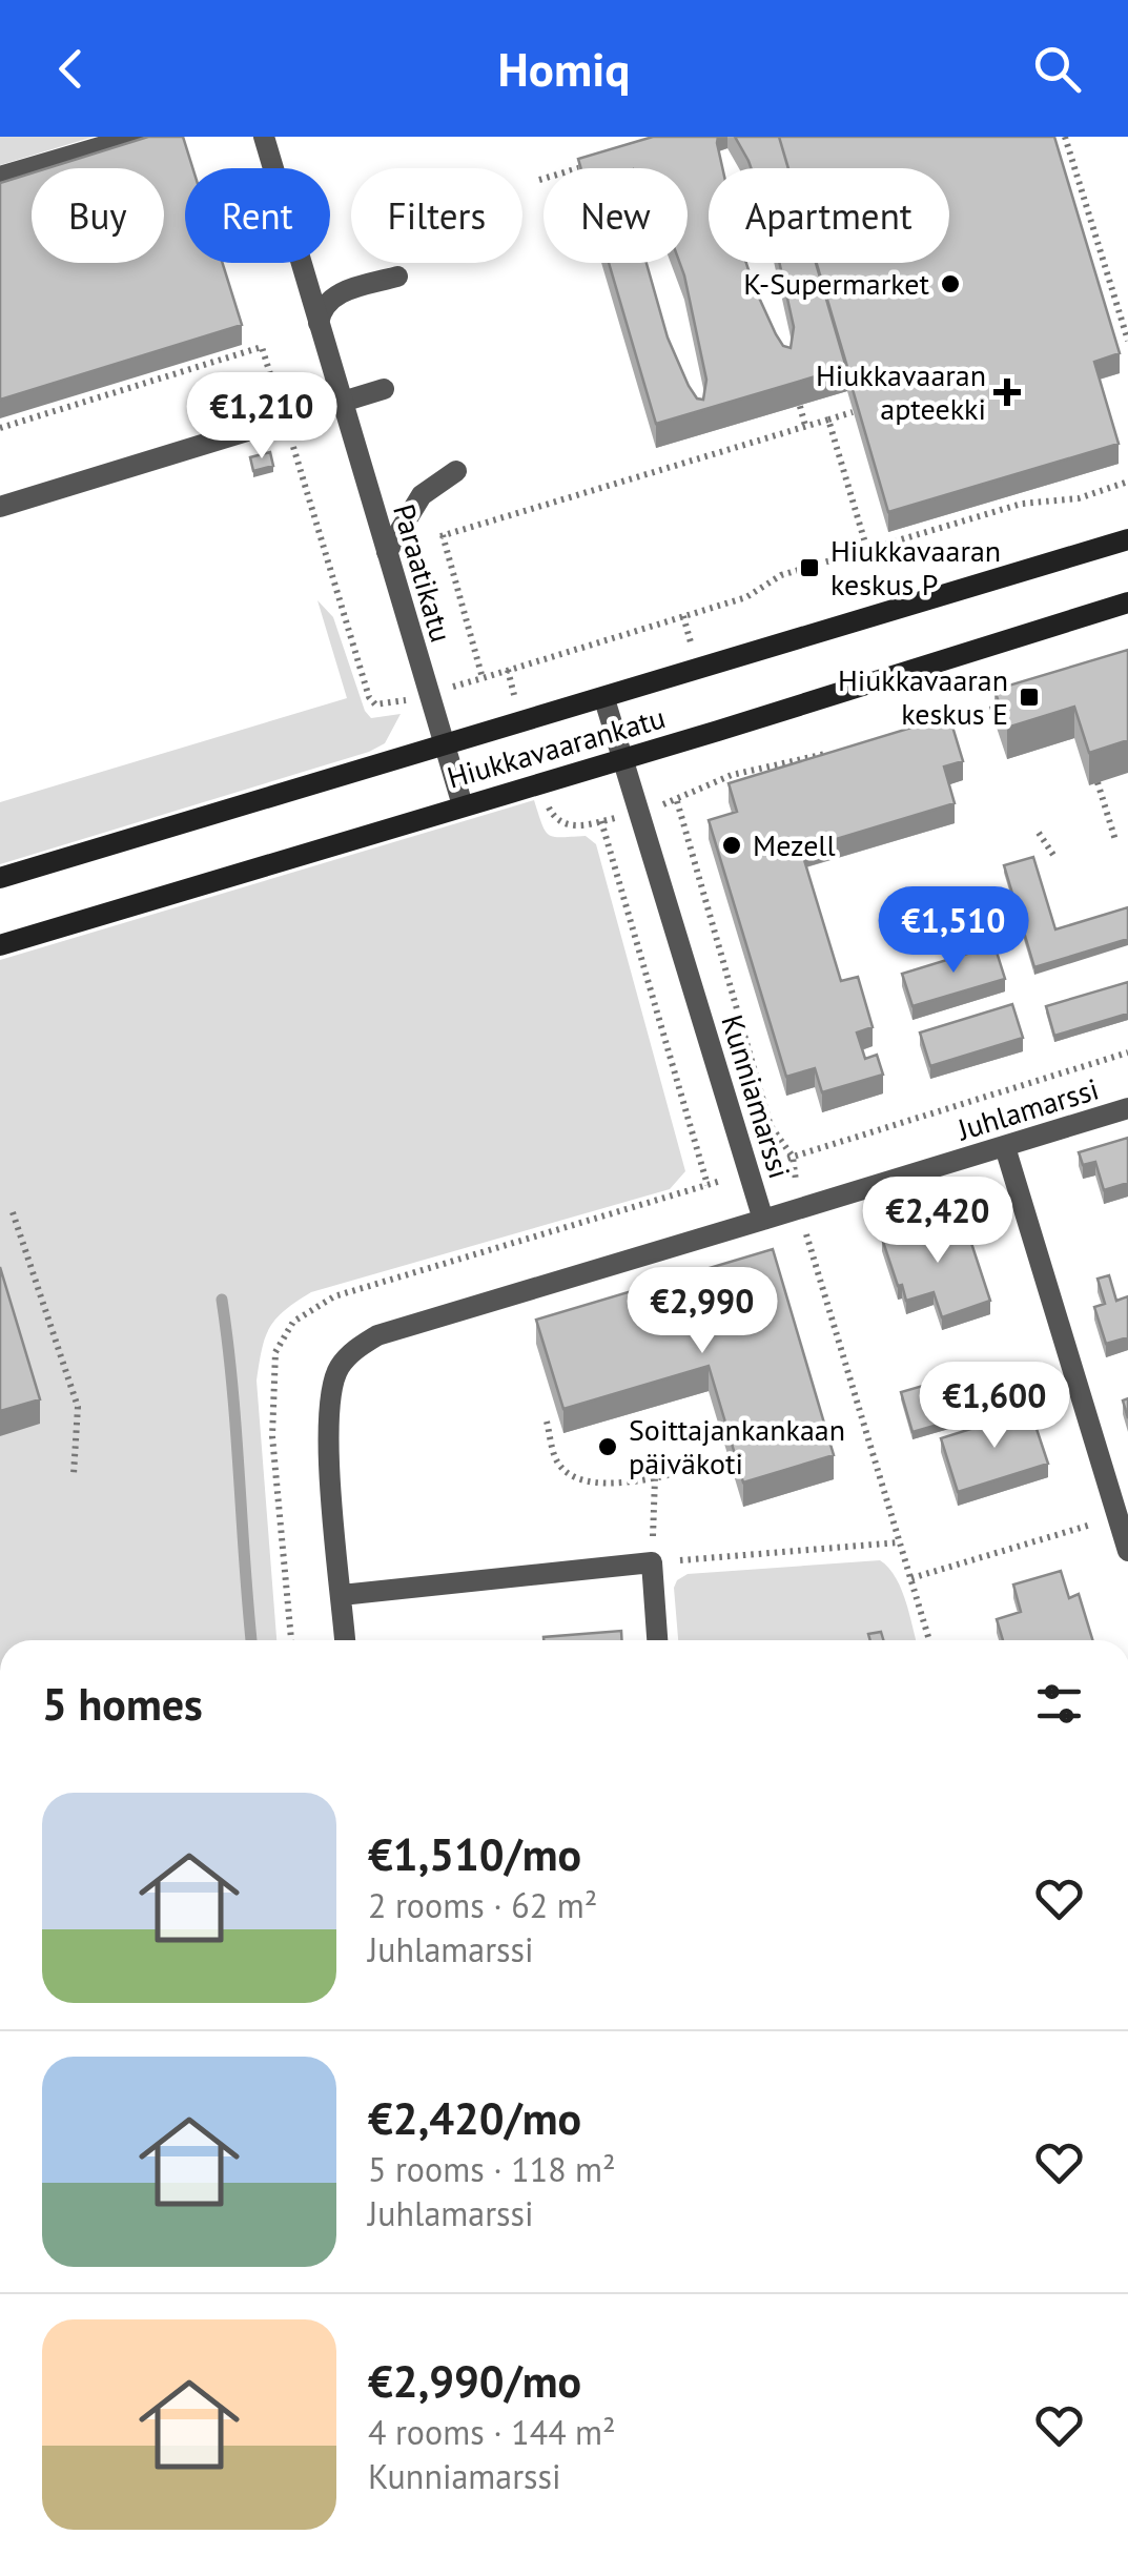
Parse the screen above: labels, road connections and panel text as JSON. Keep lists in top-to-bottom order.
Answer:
{
  "streets": {
    "street": [
      "Paraatikatu",
      "Hiukkavaarankatu",
      "Kunniamarssi",
      "Juhlamarssi"
    ]
  },
  "crossings": [
    ["Paraatikatu", "Hiukkavaarankatu"],
    ["Hiukkavaarankatu", "Kunniamarssi"],
    ["Kunniamarssi", "Juhlamarssi"]
  ],
  "places": {
    "other": ["K-Supermarket", "Mezell", "Soittajankankaan päiväkoti"],
    "health": ["Hiukkavaaran apteekki"],
    "transit": ["Hiukkavaaran keskus P", "Hiukkavaaran keskus E"]
  },
  "page": {
    "header": "Homiq",
    "chip": [
      "Buy",
      "Rent",
      "Filters",
      "New",
      "Apartment"
    ],
    "price": [
      "€1,210",
      "€1,510",
      "€2,420",
      "€2,990",
      "€1,600"
    ],
    "heading": "5 homes",
    "list": [
      {
        "name": "€1,510/mo",
        "note": "2 rooms · 62 m² · Juhlamarssi"
      },
      {
        "name": "€2,420/mo",
        "note": "5 rooms · 118 m² · Juhlamarssi"
      },
      {
        "name": "€2,990/mo",
        "note": "4 rooms · 144 m² · Kunniamarssi"
      }
    ]
  }
}
